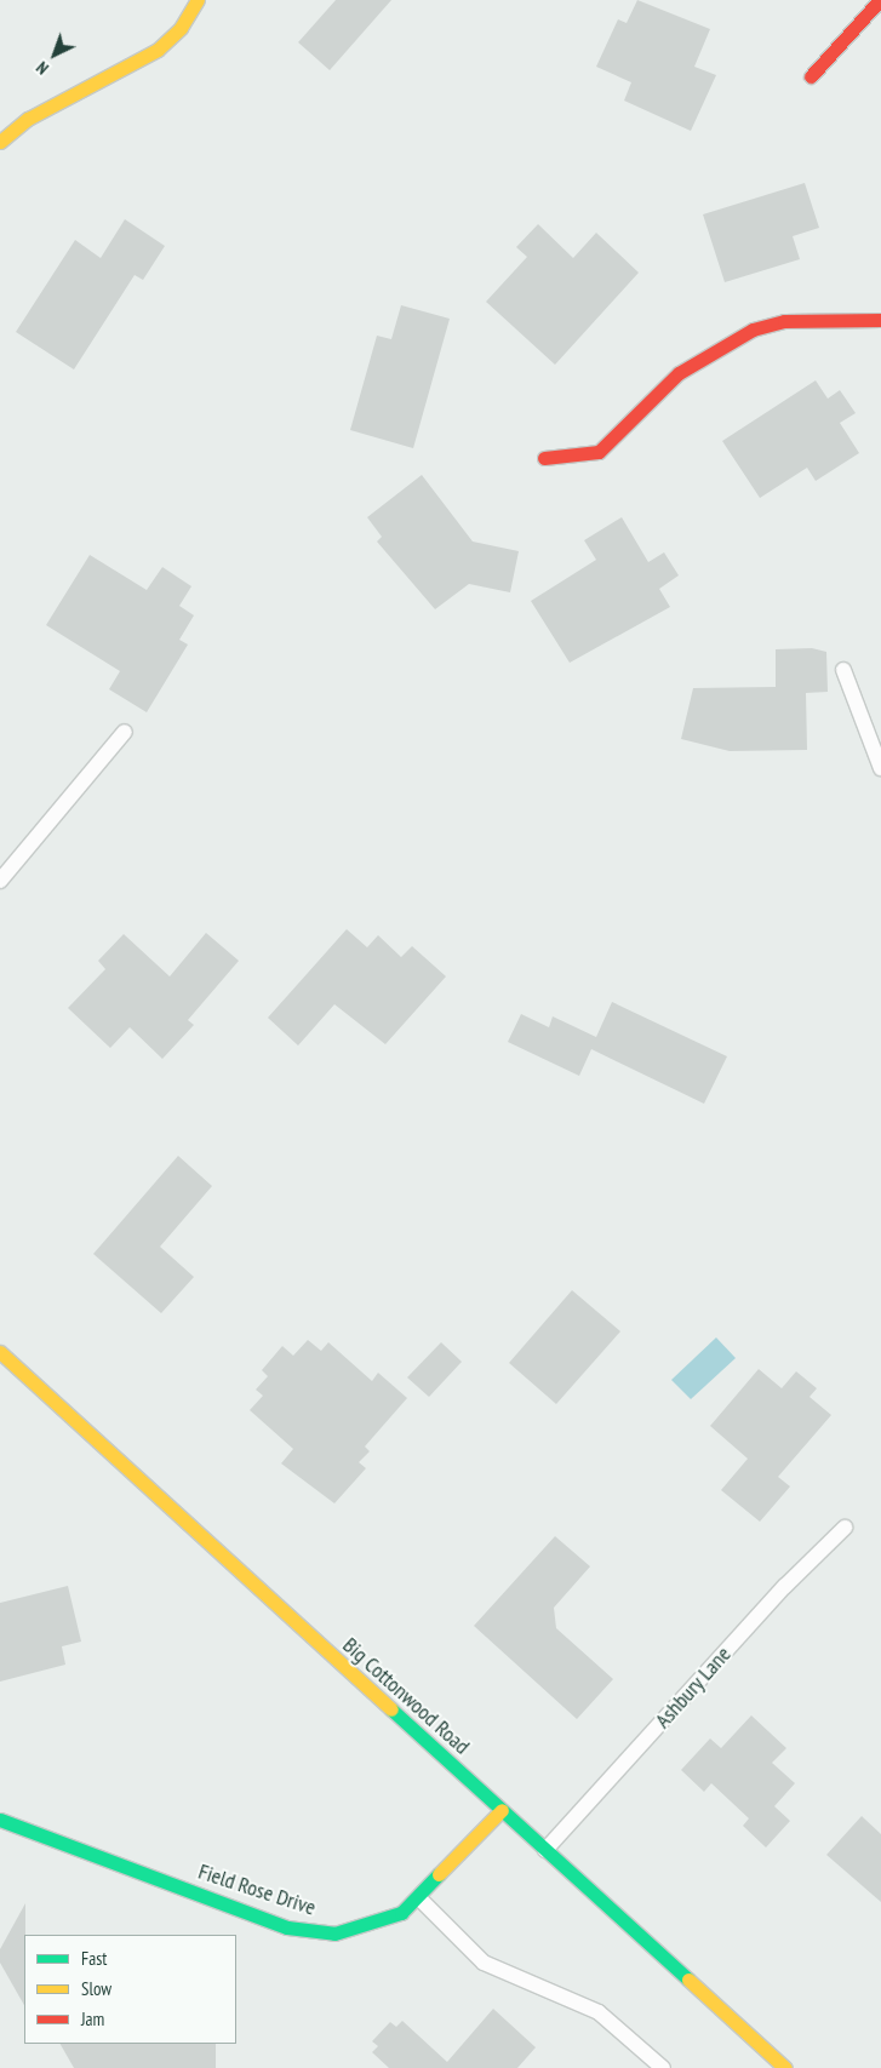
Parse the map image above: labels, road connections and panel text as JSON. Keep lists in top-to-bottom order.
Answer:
{
  "streets": {
    "street": ["Big Cottonwood Road", "Field Rose Drive"],
    "lane": ["Ashbury Lane"]
  },
  "crossings": [
    ["Ashbury Lane", "Big Cottonwood Road"],
    ["Big Cottonwood Road", "Field Rose Drive"]
  ],
  "legend": ["Fast", "Slow", "Jam"],
  "north": "bottom left"
}
